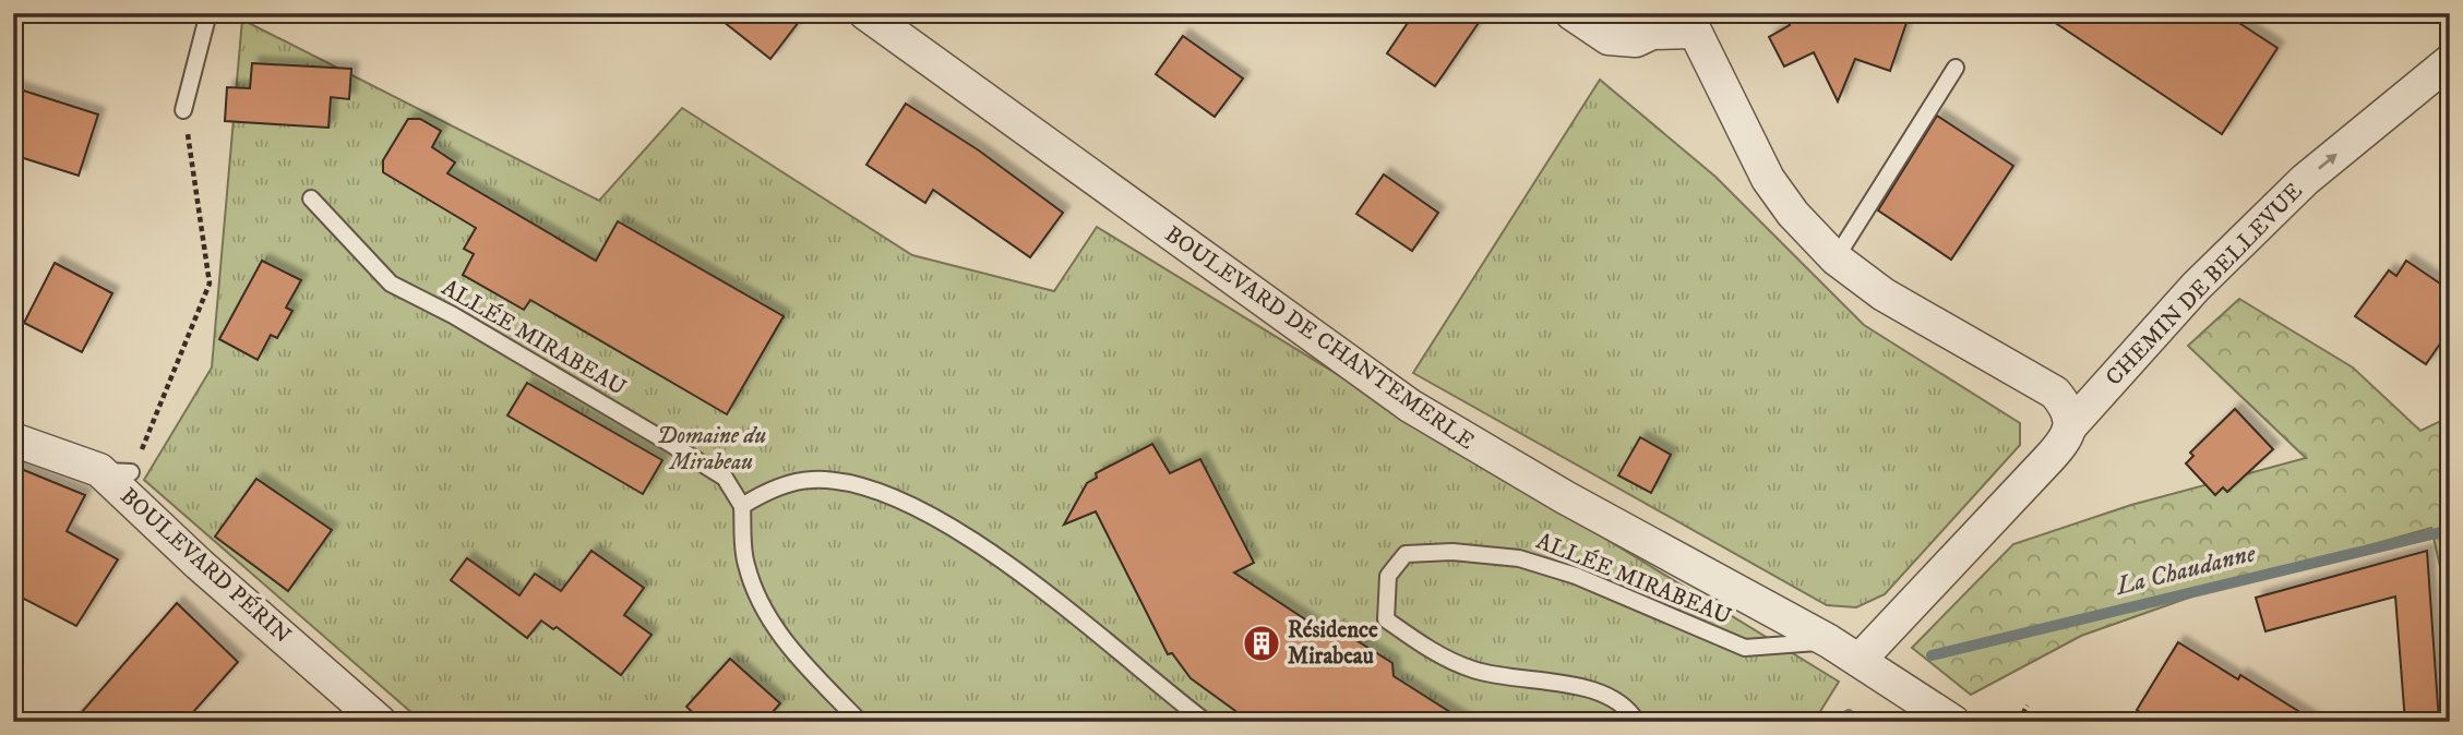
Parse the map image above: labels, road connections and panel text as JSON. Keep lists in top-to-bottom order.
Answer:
{
  "streets": {
    "street": ["CHEMIN DE BELLEVUE", "BOULEVARD DE CHANTEMERLE", "BOULEVARD PÉRIN"],
    "lane": ["ALLÉE MIRABEAU"]
  },
  "crossings": [
    ["ALLÉE MIRABEAU", "BOULEVARD DE CHANTEMERLE"]
  ],
  "one_way": ["CHEMIN DE BELLEVUE"],
  "water": ["La Chaudanne"],
  "parks": ["Domaine du Mirabeau"],
  "places": {
    "building": ["Résidence Mirabeau"]
  }
}
